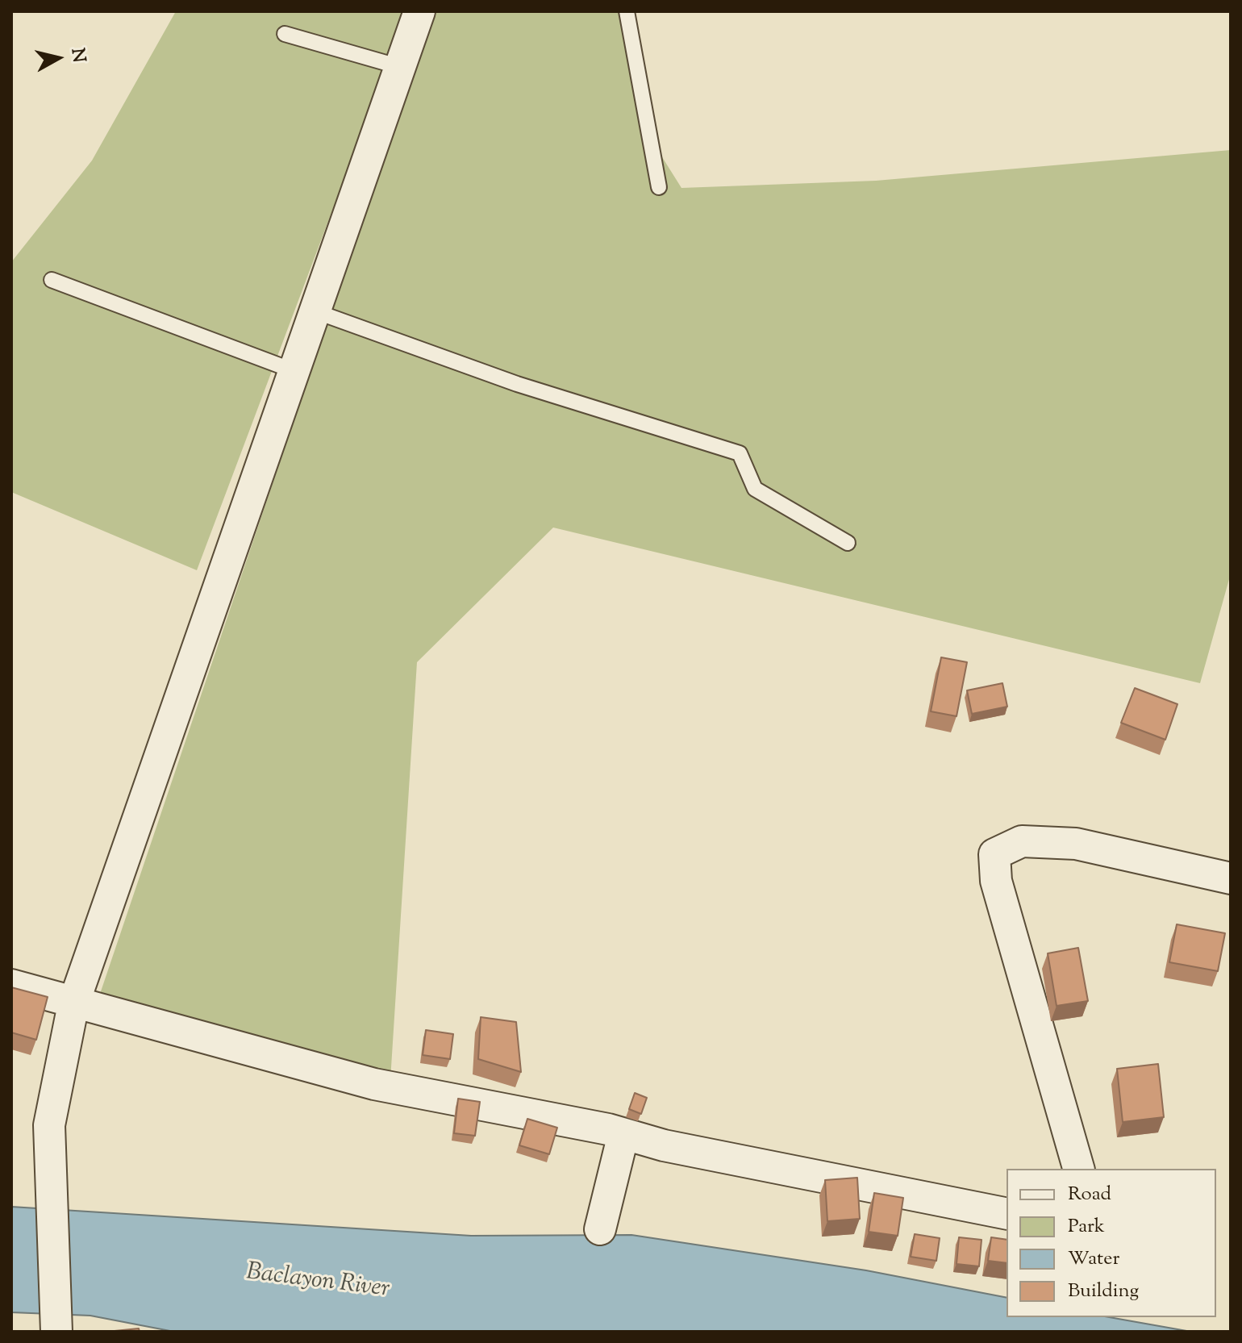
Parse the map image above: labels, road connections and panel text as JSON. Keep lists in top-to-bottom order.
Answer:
{
  "water": ["Baclayon River"],
  "legend": [
    "Road",
    "Park",
    "Water",
    "Building"
  ],
  "north": "right"
}
